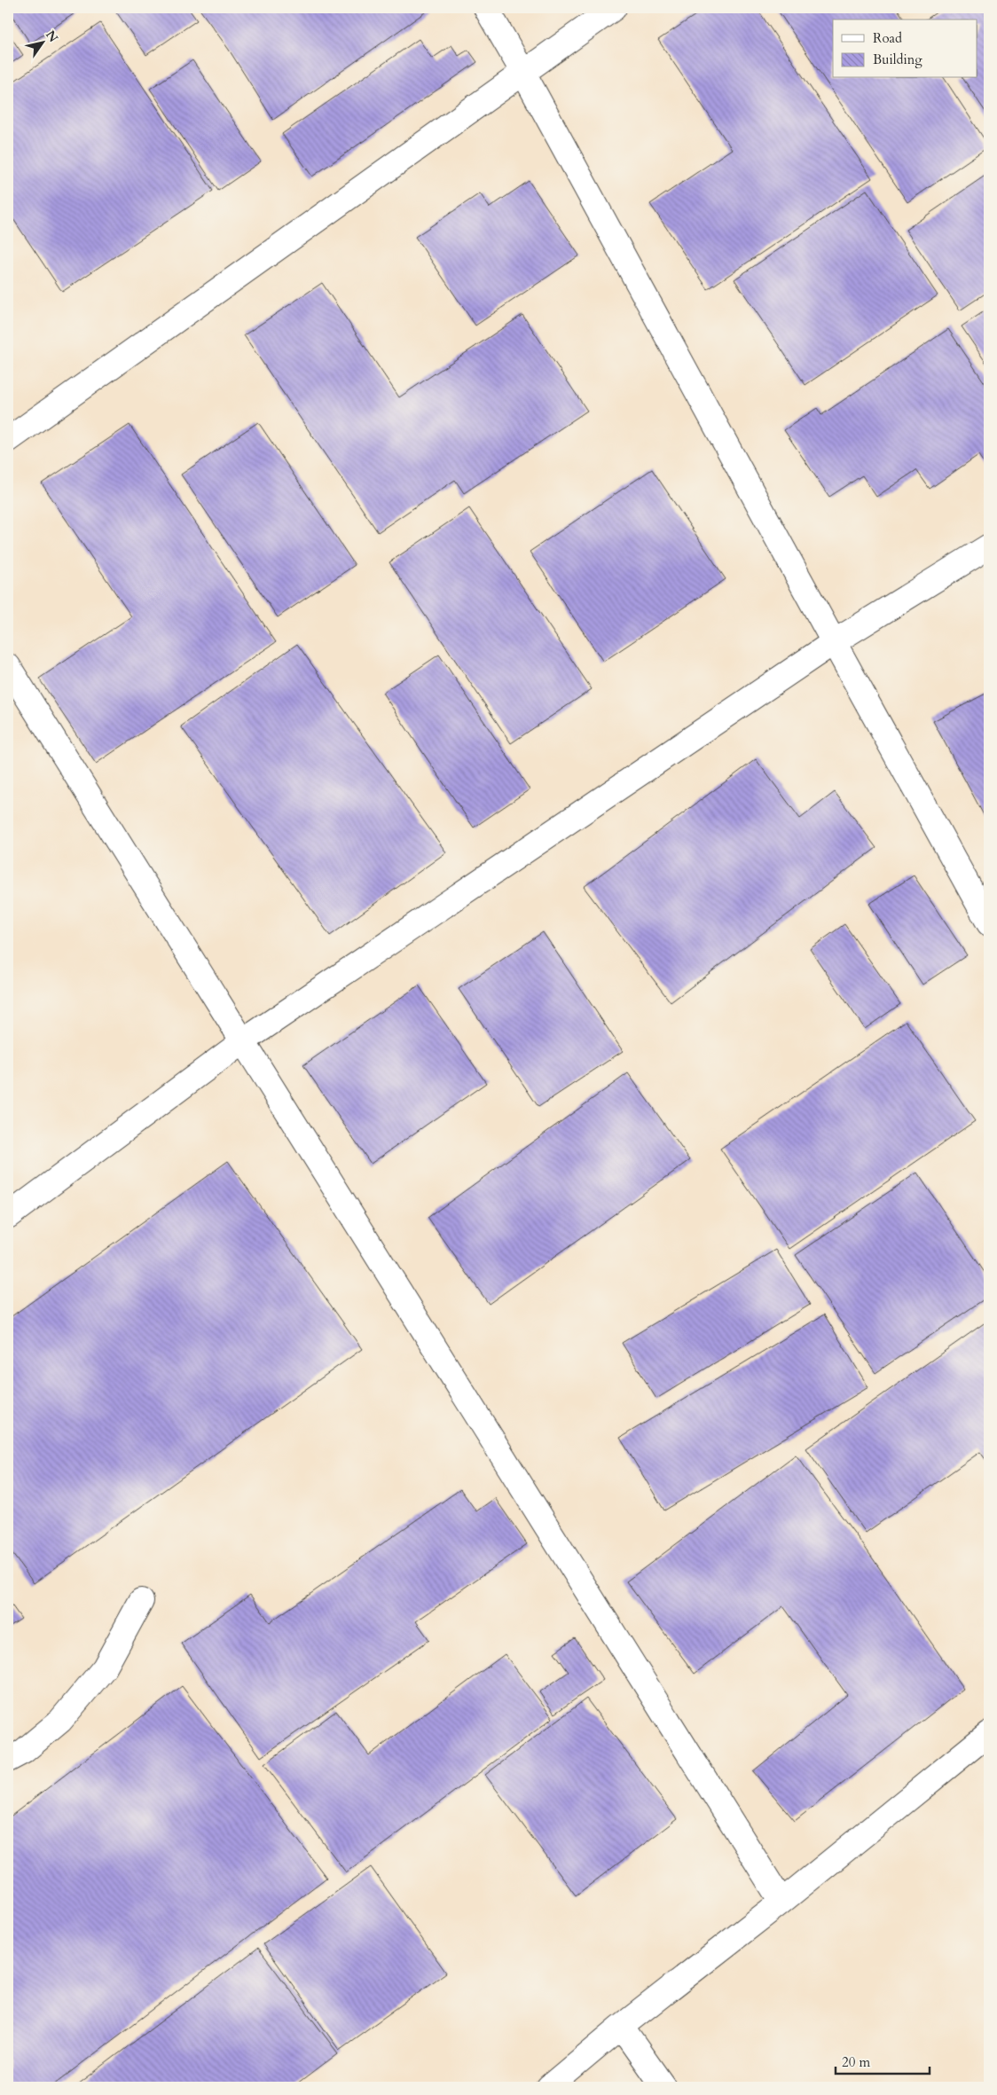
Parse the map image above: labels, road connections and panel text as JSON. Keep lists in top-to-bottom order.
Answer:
{
  "legend": ["Road", "Building"],
  "scale_bar": "20 m",
  "north": "top right"
}
